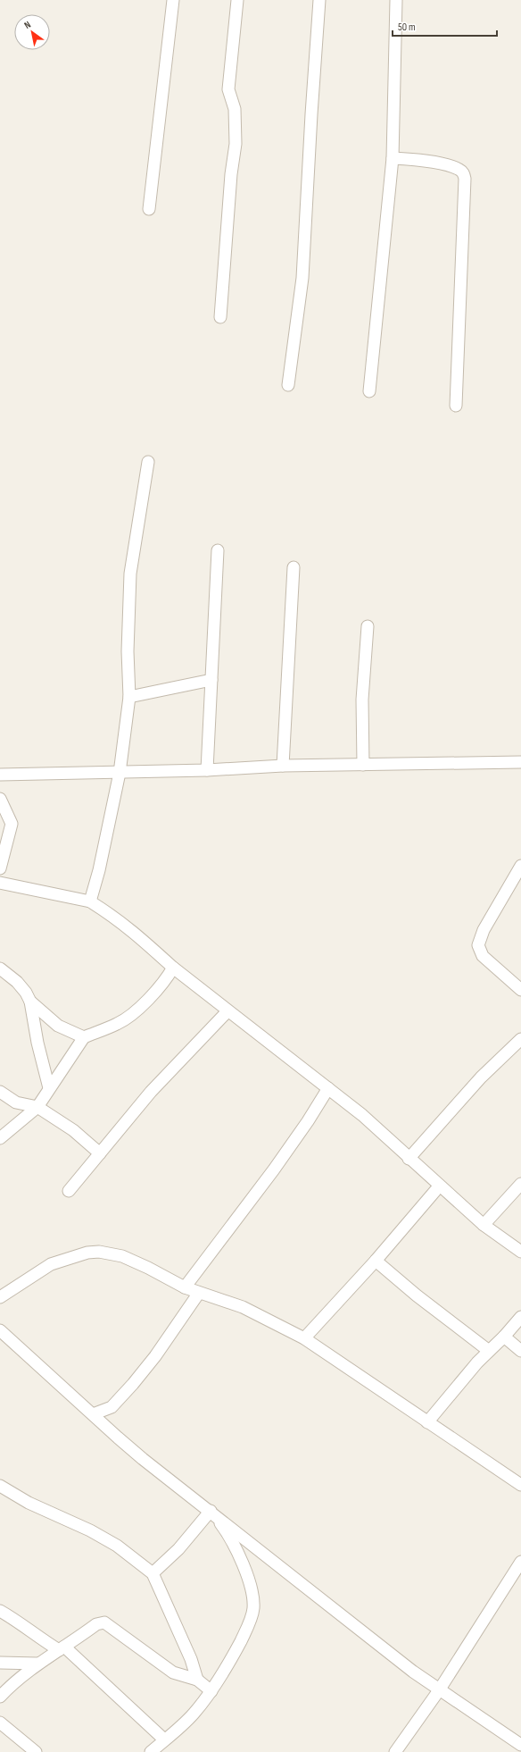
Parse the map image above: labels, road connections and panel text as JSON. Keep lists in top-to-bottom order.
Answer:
{
  "scale_bar": "50 m",
  "north": "top left"
}
